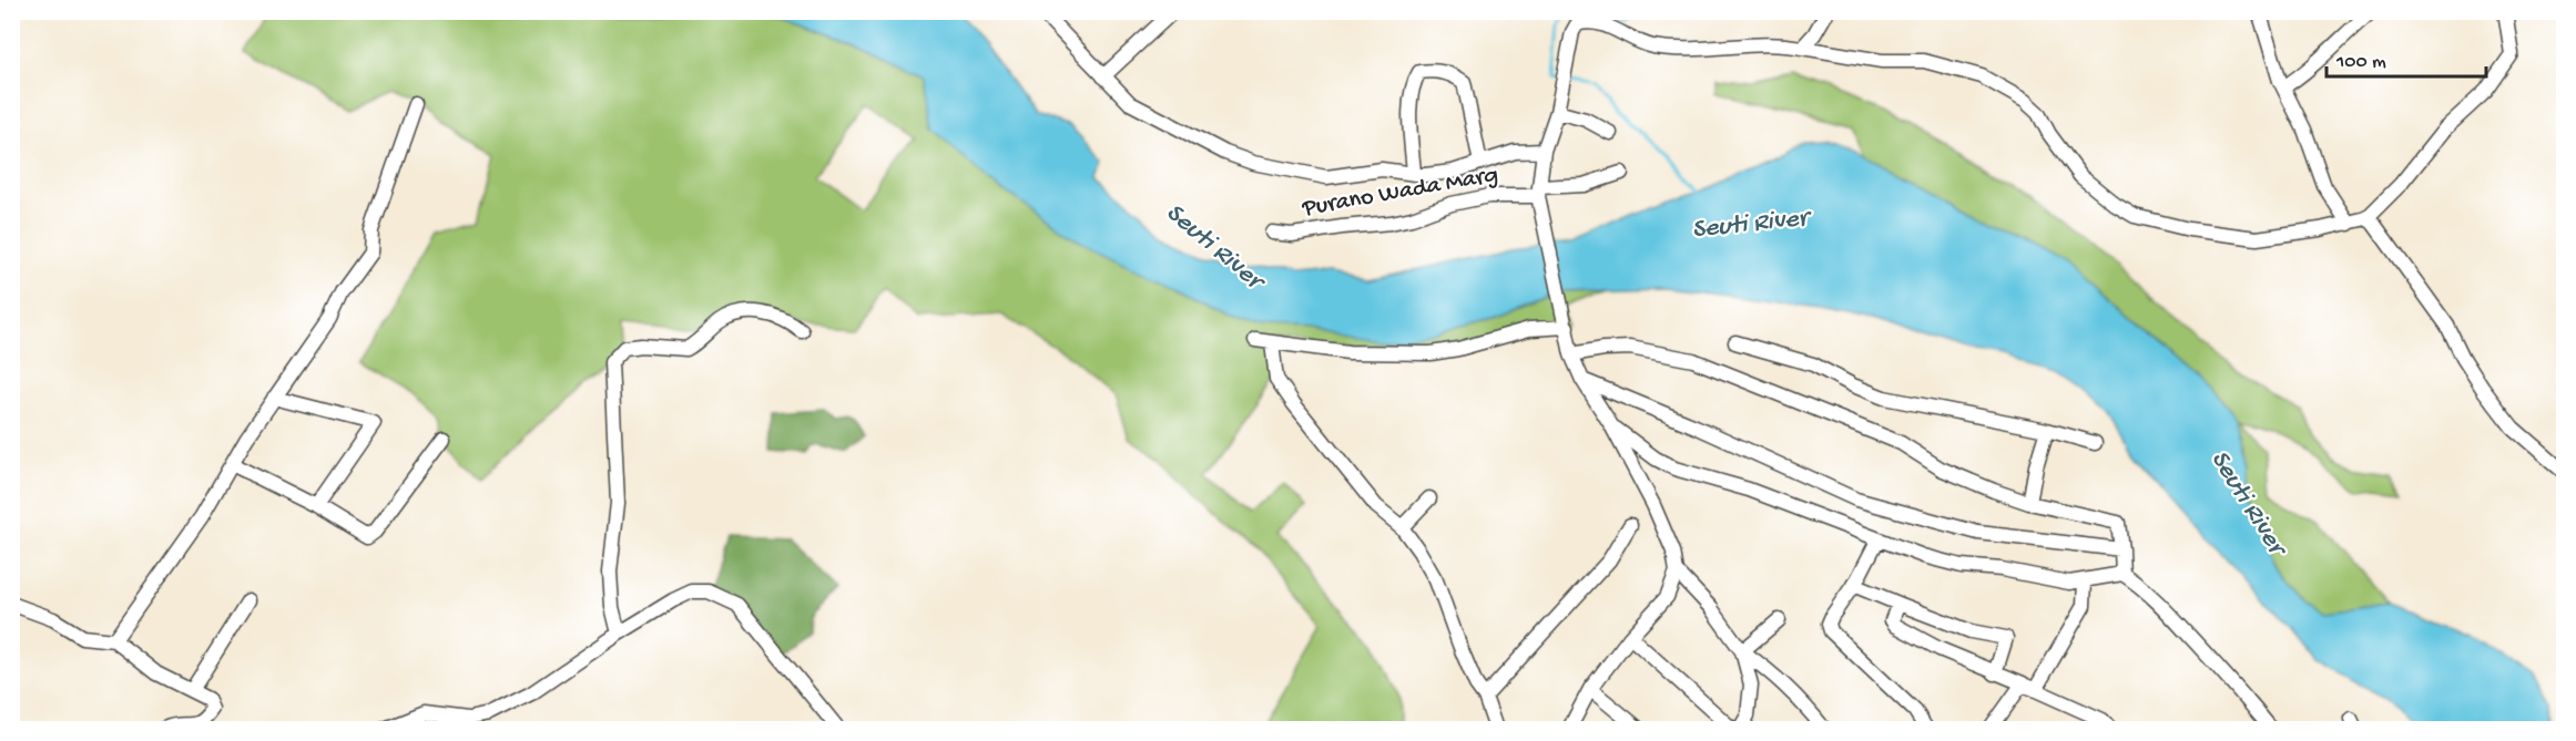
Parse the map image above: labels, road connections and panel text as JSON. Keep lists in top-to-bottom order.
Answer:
{
  "streets": {
    "street": ["Purano Wada Marg"]
  },
  "water": ["Seuti River"],
  "scale_bar": "100 m"
}
